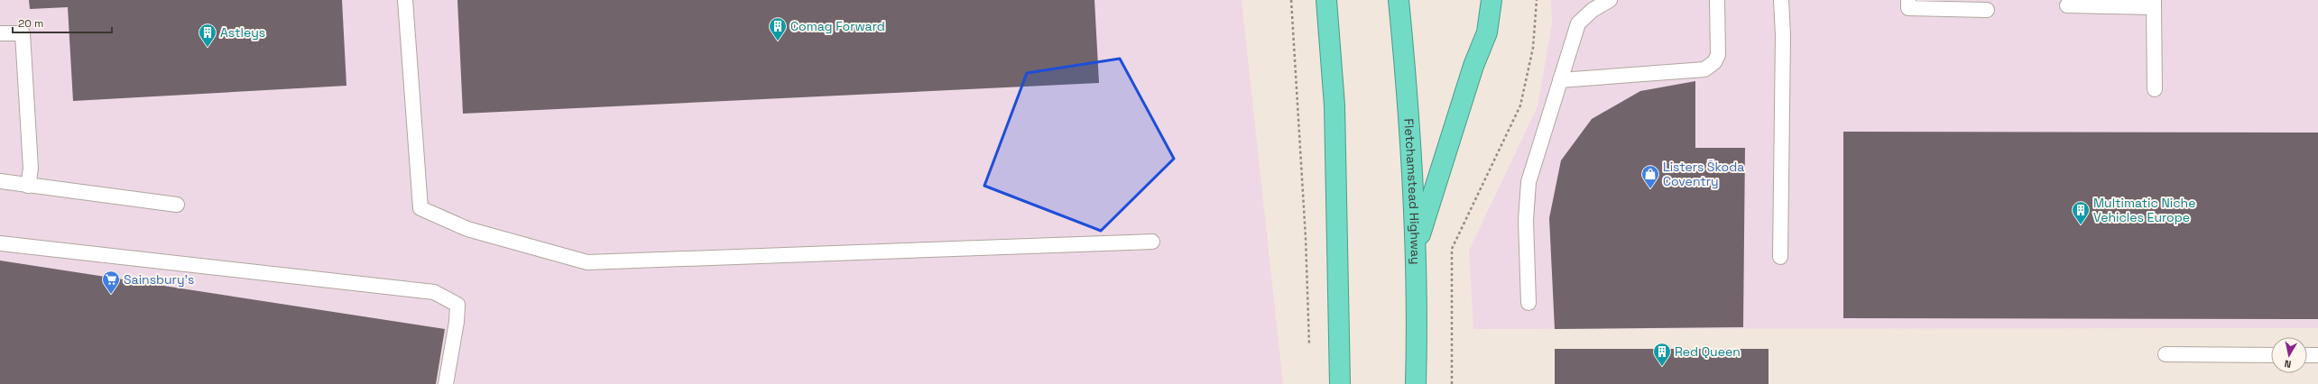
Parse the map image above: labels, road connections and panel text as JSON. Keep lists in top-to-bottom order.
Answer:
{
  "streets": {
    "highway": ["Fletchamstead Highway"]
  },
  "places": {
    "building": [
      "Comag Forward",
      "Astleys",
      "Multimatic Niche Vehicles Europe",
      "Red Queen"
    ],
    "shop": ["Listers Škoda Coventry"],
    "supermarket": ["Sainsbury's"]
  },
  "scale_bar": "20 m",
  "north": "bottom"
}
